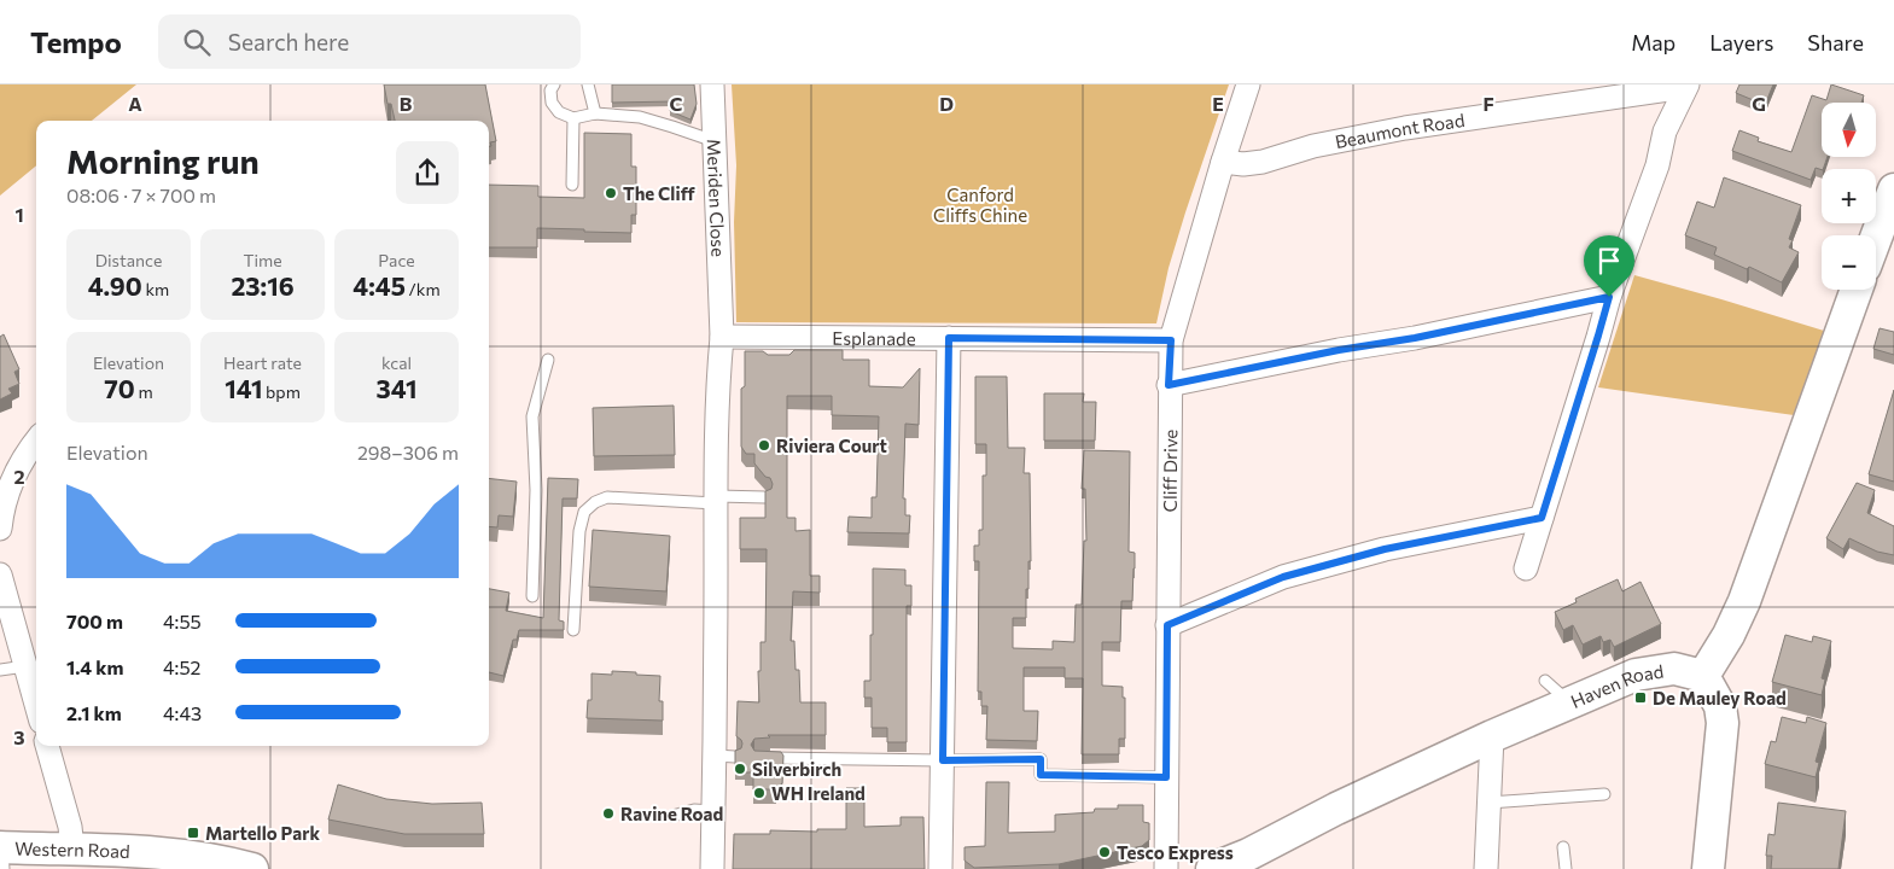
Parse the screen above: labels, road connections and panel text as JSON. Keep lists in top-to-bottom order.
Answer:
{
  "streets": {
    "main road": ["Haven Road", "Western Road"],
    "street": [
      "Beaumont Road",
      "Meriden Close",
      "Esplanade",
      "Cliff Drive"
    ]
  },
  "crossings": [
    ["Beaumont Road", "Cliff Drive"],
    ["Meriden Close", "Esplanade"],
    ["Esplanade", "Cliff Drive"]
  ],
  "parks": ["Canford Cliffs Chine"],
  "places": {
    "other": [
      "The Cliff",
      "Riviera Court",
      "Silverbirch",
      "WH Ireland",
      "Ravine Road",
      "Tesco Express"
    ],
    "transit": ["De Mauley Road", "Martello Park"]
  },
  "north": "bottom",
  "page": {
    "header": "Tempo",
    "search": "Search here",
    "nav": ["Map", "Layers", "Share"],
    "map_buttons": ["+", "−"],
    "heading": ["Morning run", "08:06 · 7 × 700 m"],
    "stats": [
      ["Distance", "4.90 km"],
      ["Time", "23:16"],
      ["Pace", "4:45 /km"],
      ["Elevation", "70 m"],
      ["Heart rate", "141 bpm"],
      ["kcal", "341"]
    ],
    "chart": ["Elevation", "298–306 m"],
    "list": [
      {
        "name": "700 m",
        "note": "4:55"
      },
      {
        "name": "1.4 km",
        "note": "4:52"
      },
      {
        "name": "2.1 km",
        "note": "4:43"
      }
    ]
  },
  "grid": {
    "columns": [
      "A",
      "B",
      "C",
      "D",
      "E",
      "F",
      "G"
    ],
    "rows": ["1", "2", "3"]
  }
}
